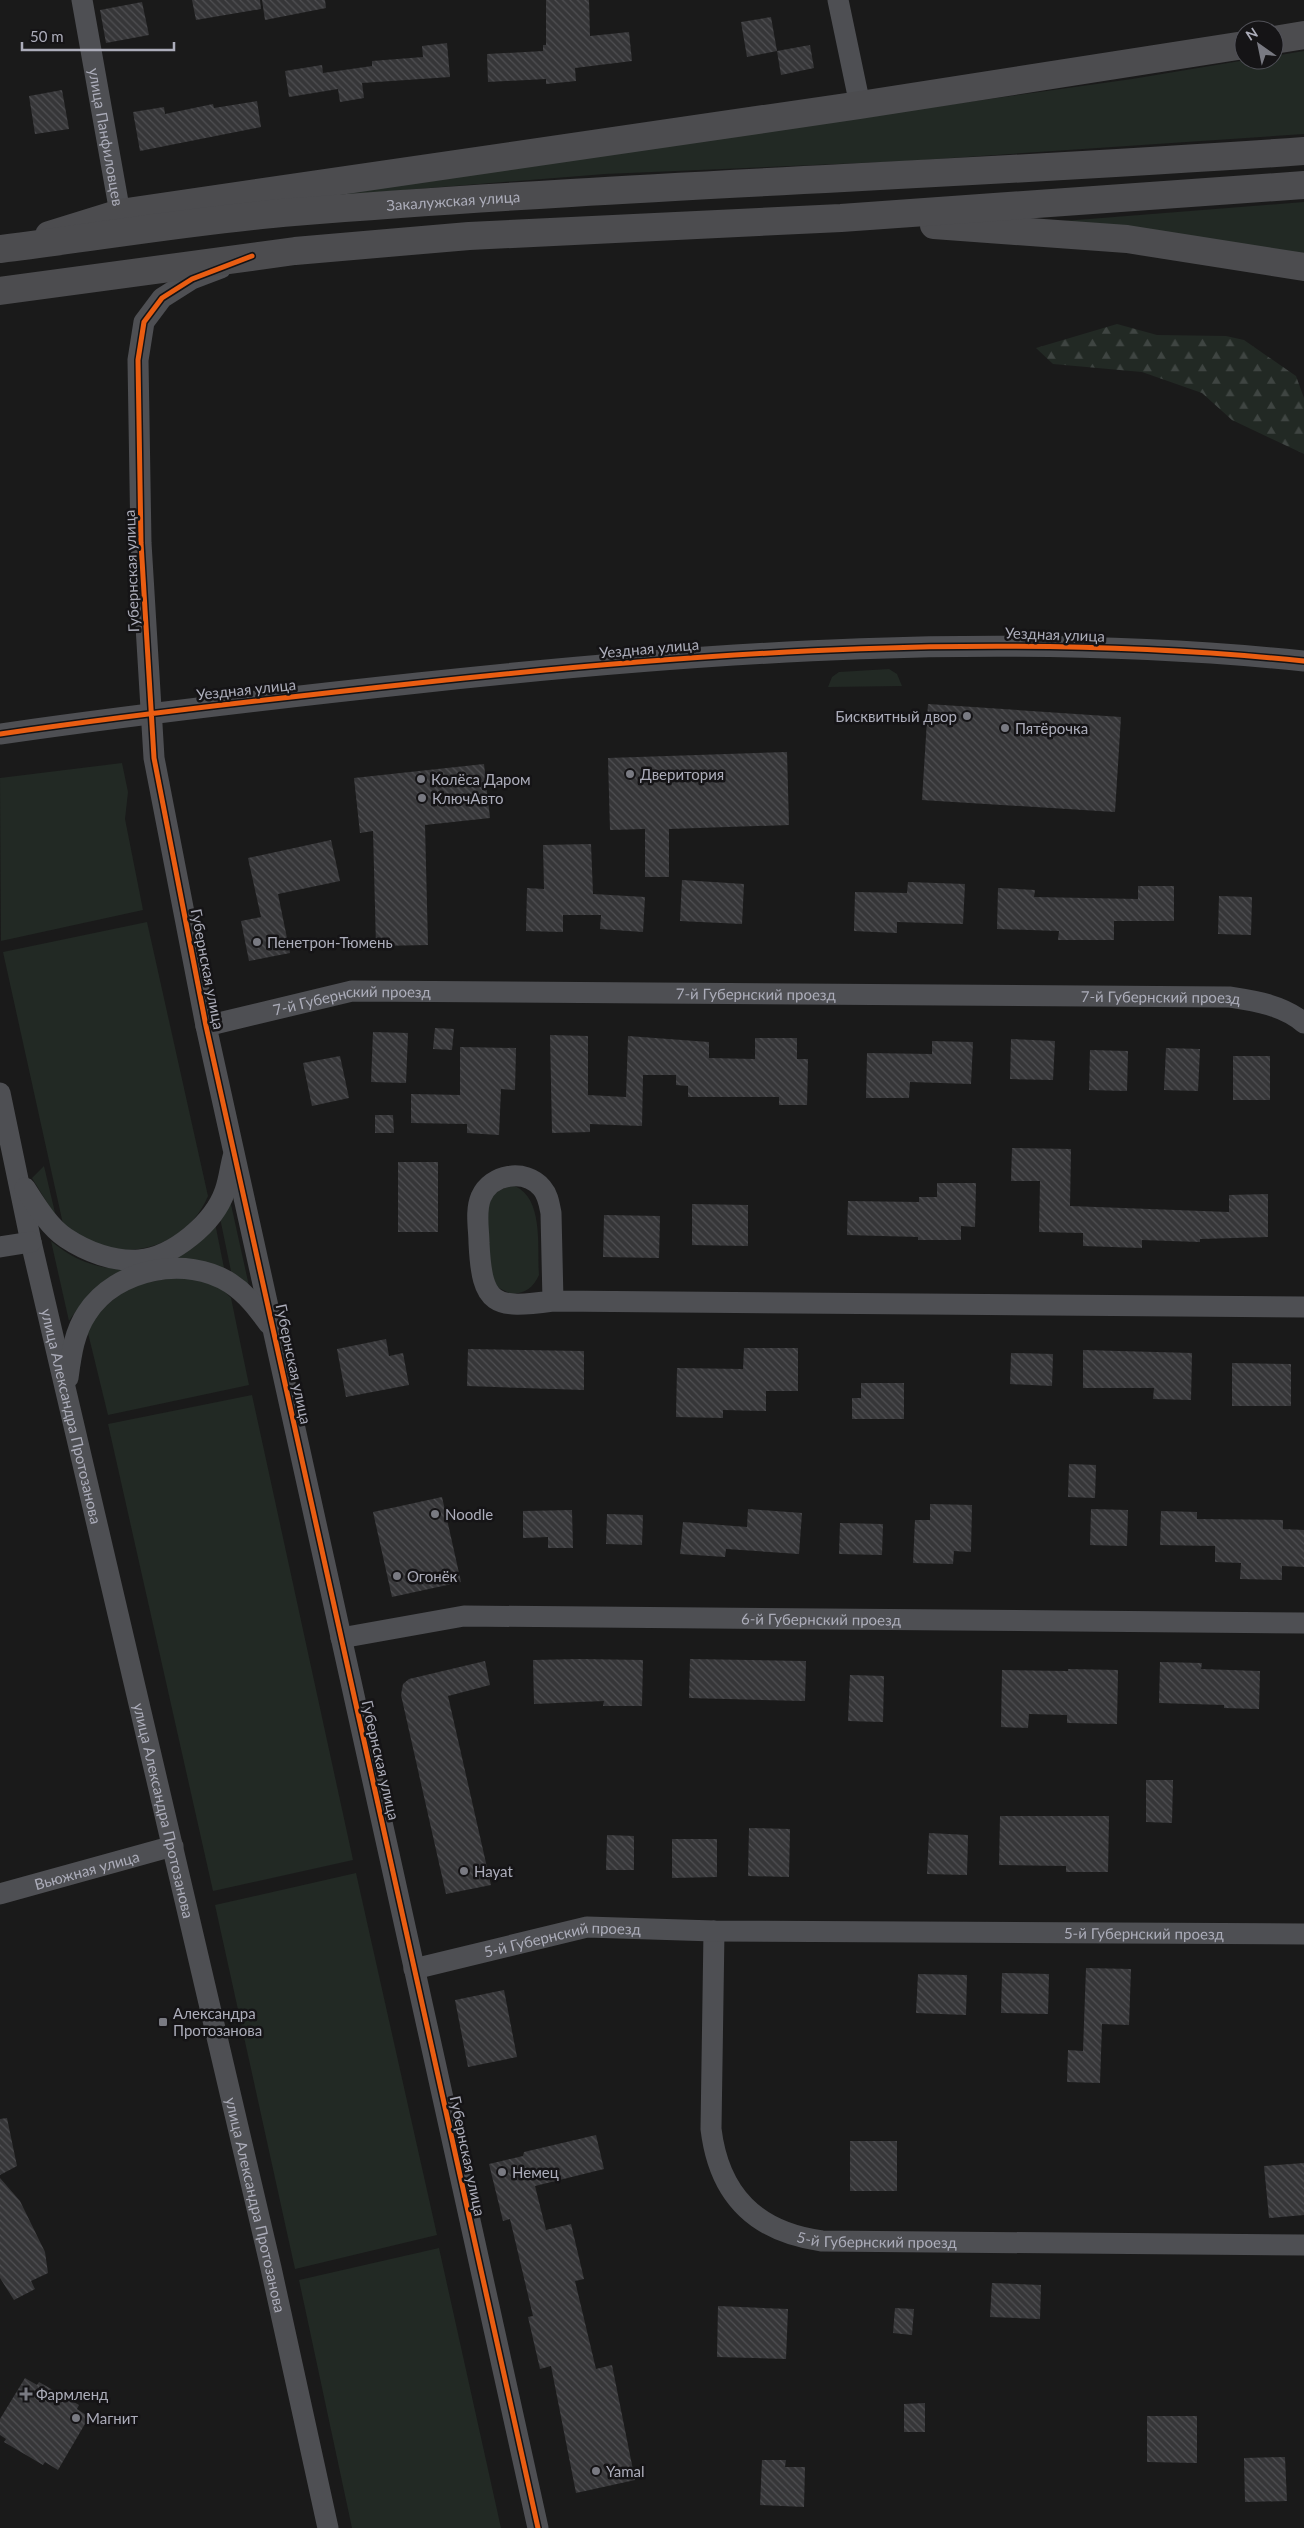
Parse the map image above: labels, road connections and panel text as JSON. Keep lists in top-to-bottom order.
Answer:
{
  "streets": {
    "main road": ["Закалужская улица"],
    "street": [
      "улица Панфиловцев",
      "Губернская улица",
      "Уездная улица",
      "7-й Губернский проезд",
      "улица Александра Протозанова",
      "6-й Губернский проезд",
      "Вьюжная улица",
      "5-й Губернский проезд"
    ]
  },
  "crossings": [
    ["Губернская улица", "Уездная улица"],
    ["Губернская улица", "7-й Губернский проезд"],
    ["Губернская улица", "6-й Губернский проезд"],
    ["Губернская улица", "5-й Губернский проезд"],
    ["улица Александра Протозанова", "Вьюжная улица"]
  ],
  "places": {
    "other": [
      "Бисквитный двор",
      "Пятёрочка",
      "Дверитория",
      "Колёса Даром",
      "КлючАвто",
      "Пенетрон-Тюмень",
      "Noodle",
      "Огонёк",
      "Hayat",
      "Немец",
      "Магнит",
      "Yamal"
    ],
    "transit": ["Александра Протозанова"],
    "health": ["Фармленд"]
  },
  "scale_bar": "50 m",
  "north": "top left"
}
